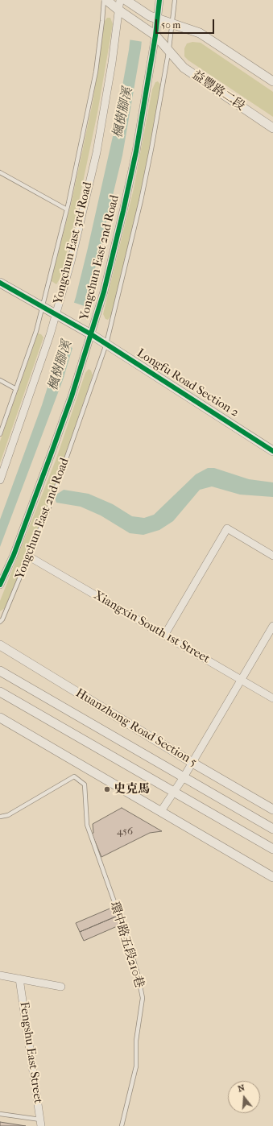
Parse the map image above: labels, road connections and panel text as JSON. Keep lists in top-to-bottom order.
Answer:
{
  "streets": {
    "street": [
      "益豐路二段",
      "Yongchun East 3rd Road",
      "Yongchun East 2nd Road",
      "Longfu Road Section 2",
      "Xiangxin South 1st Street",
      "Huanzhong Road Section 5",
      "Fengshu East Street"
    ],
    "lane": ["環中路五段210巷"]
  },
  "crossings": [
    ["益豐路二段", "Yongchun East 3rd Road"],
    ["益豐路二段", "Yongchun East 2nd Road"],
    ["Yongchun East 3rd Road", "Longfu Road Section 2"],
    ["Yongchun East 2nd Road", "Longfu Road Section 2"],
    ["Yongchun East 2nd Road", "Xiangxin South 1st Street"]
  ],
  "water": ["楓樹腳溪"],
  "places": ["史克馬"],
  "house_numbers": ["456"],
  "scale_bar": "50 m",
  "north": "top"
}
